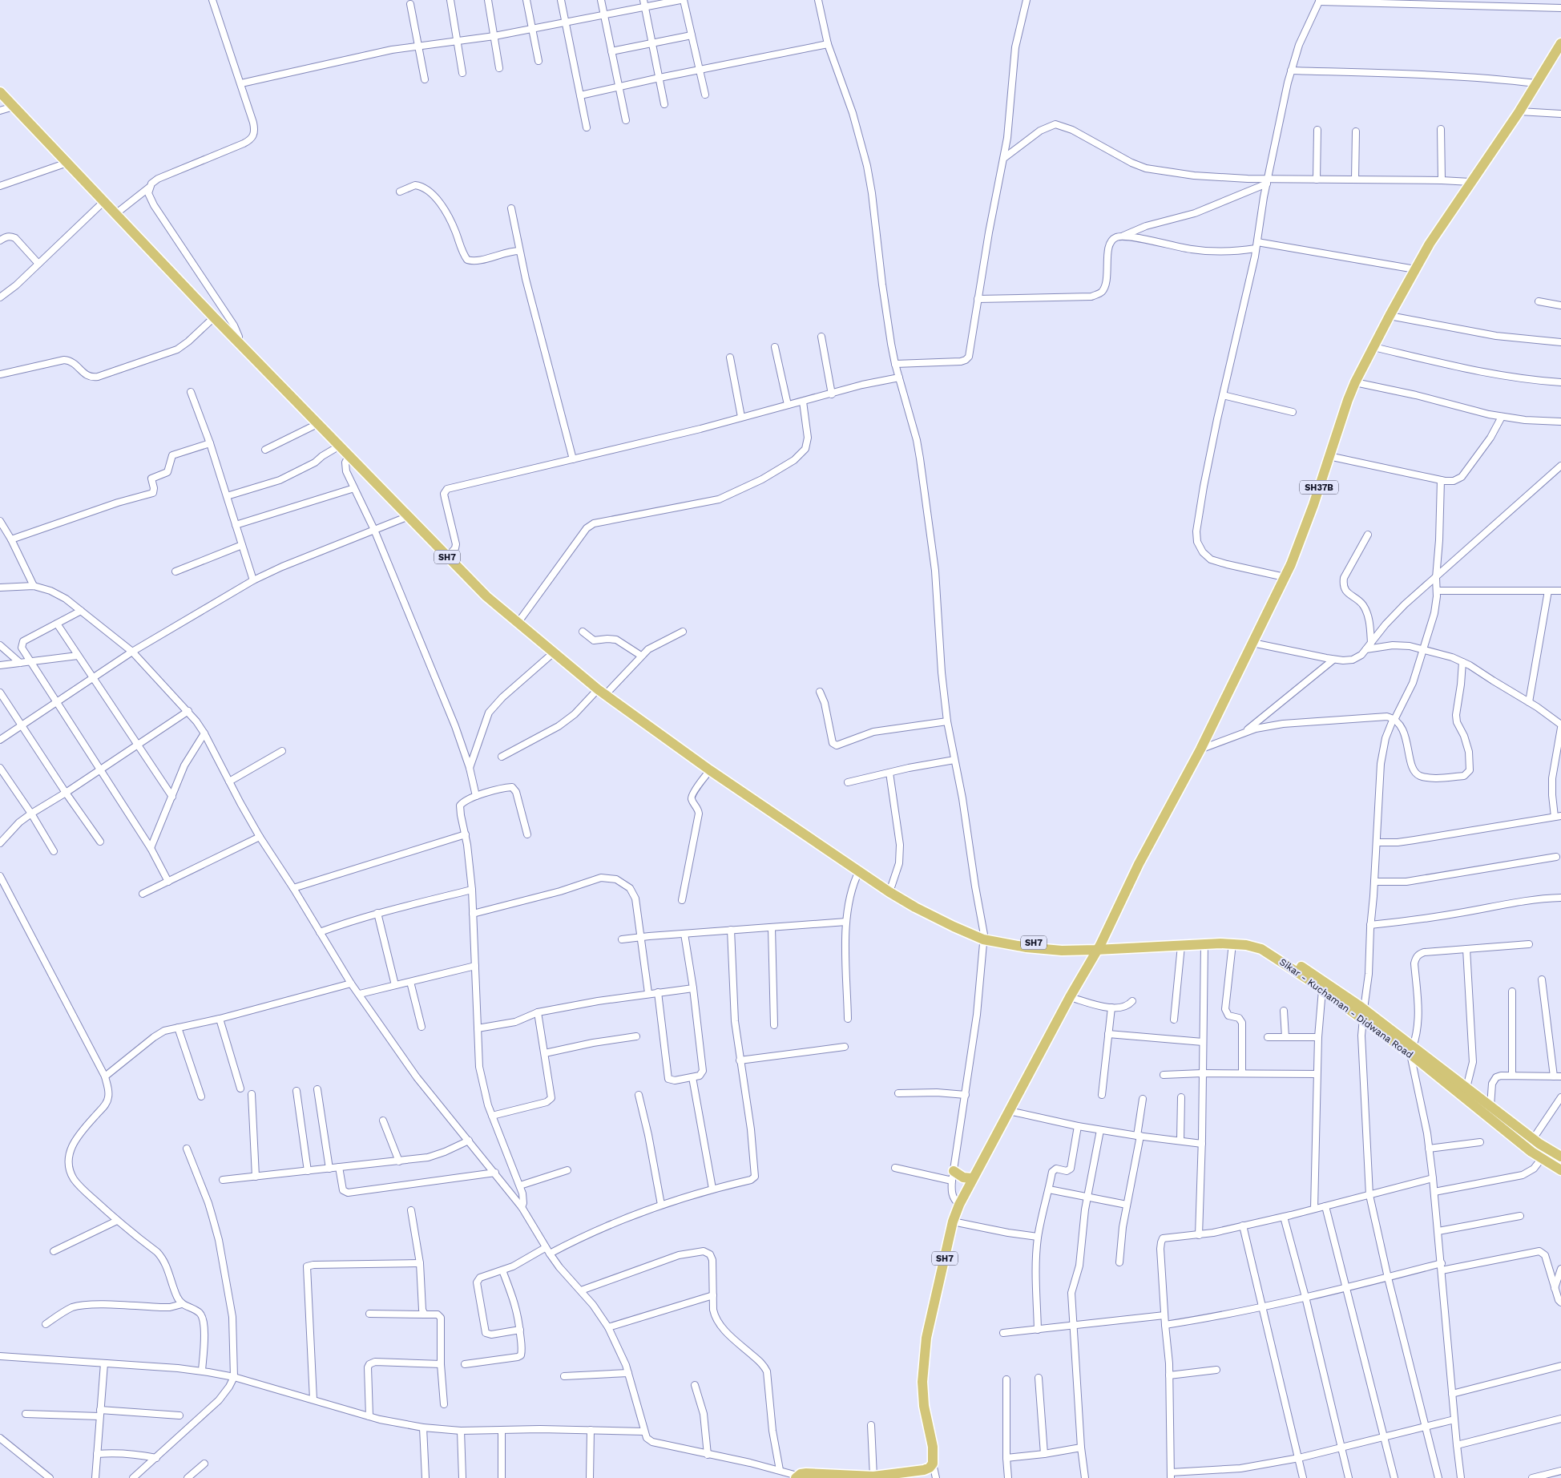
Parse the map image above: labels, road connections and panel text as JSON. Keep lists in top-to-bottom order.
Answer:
{
  "streets": {
    "main road": ["SH37B", "SH7", "Sikar - Kuchaman - Didwana Road"]
  },
  "crossings": [
    ["SH37B", "SH7"],
    ["SH37B", "Sikar - Kuchaman - Didwana Road"],
    ["SH7", "Sikar - Kuchaman - Didwana Road"]
  ]
}
